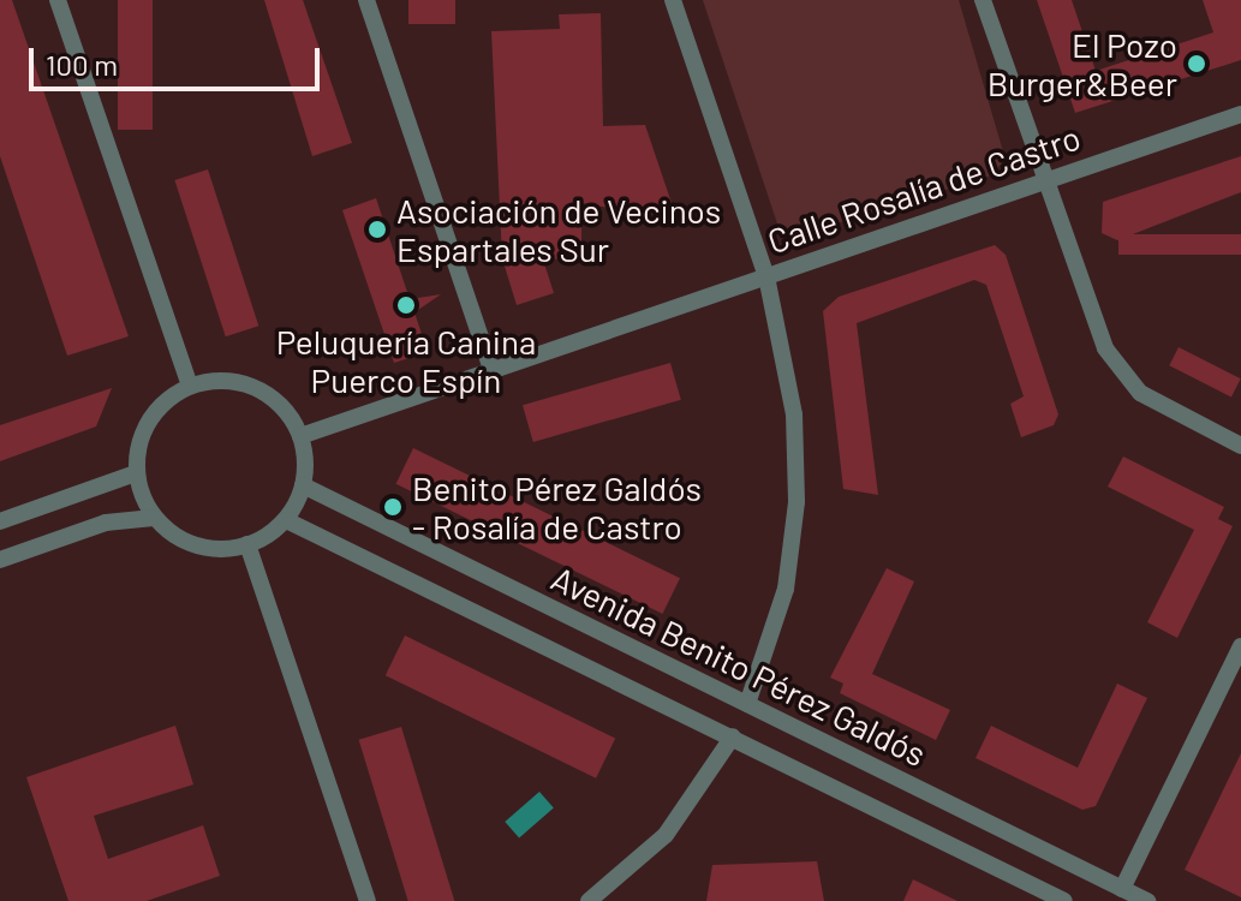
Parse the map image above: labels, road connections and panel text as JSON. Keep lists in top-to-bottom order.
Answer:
{
  "streets": {
    "street": ["Calle Rosalía de Castro", "Avenida Benito Pérez Galdós"]
  },
  "crossings": [
    ["Calle Rosalía de Castro", "Avenida Benito Pérez Galdós"]
  ],
  "places": [
    "El Pozo Burger&Beer",
    "Asociación de Vecinos Espartales Sur",
    "Peluquería Canina Puerco Espín",
    "Benito Pérez Galdós - Rosalía de Castro"
  ],
  "scale_bar": "100 m"
}
